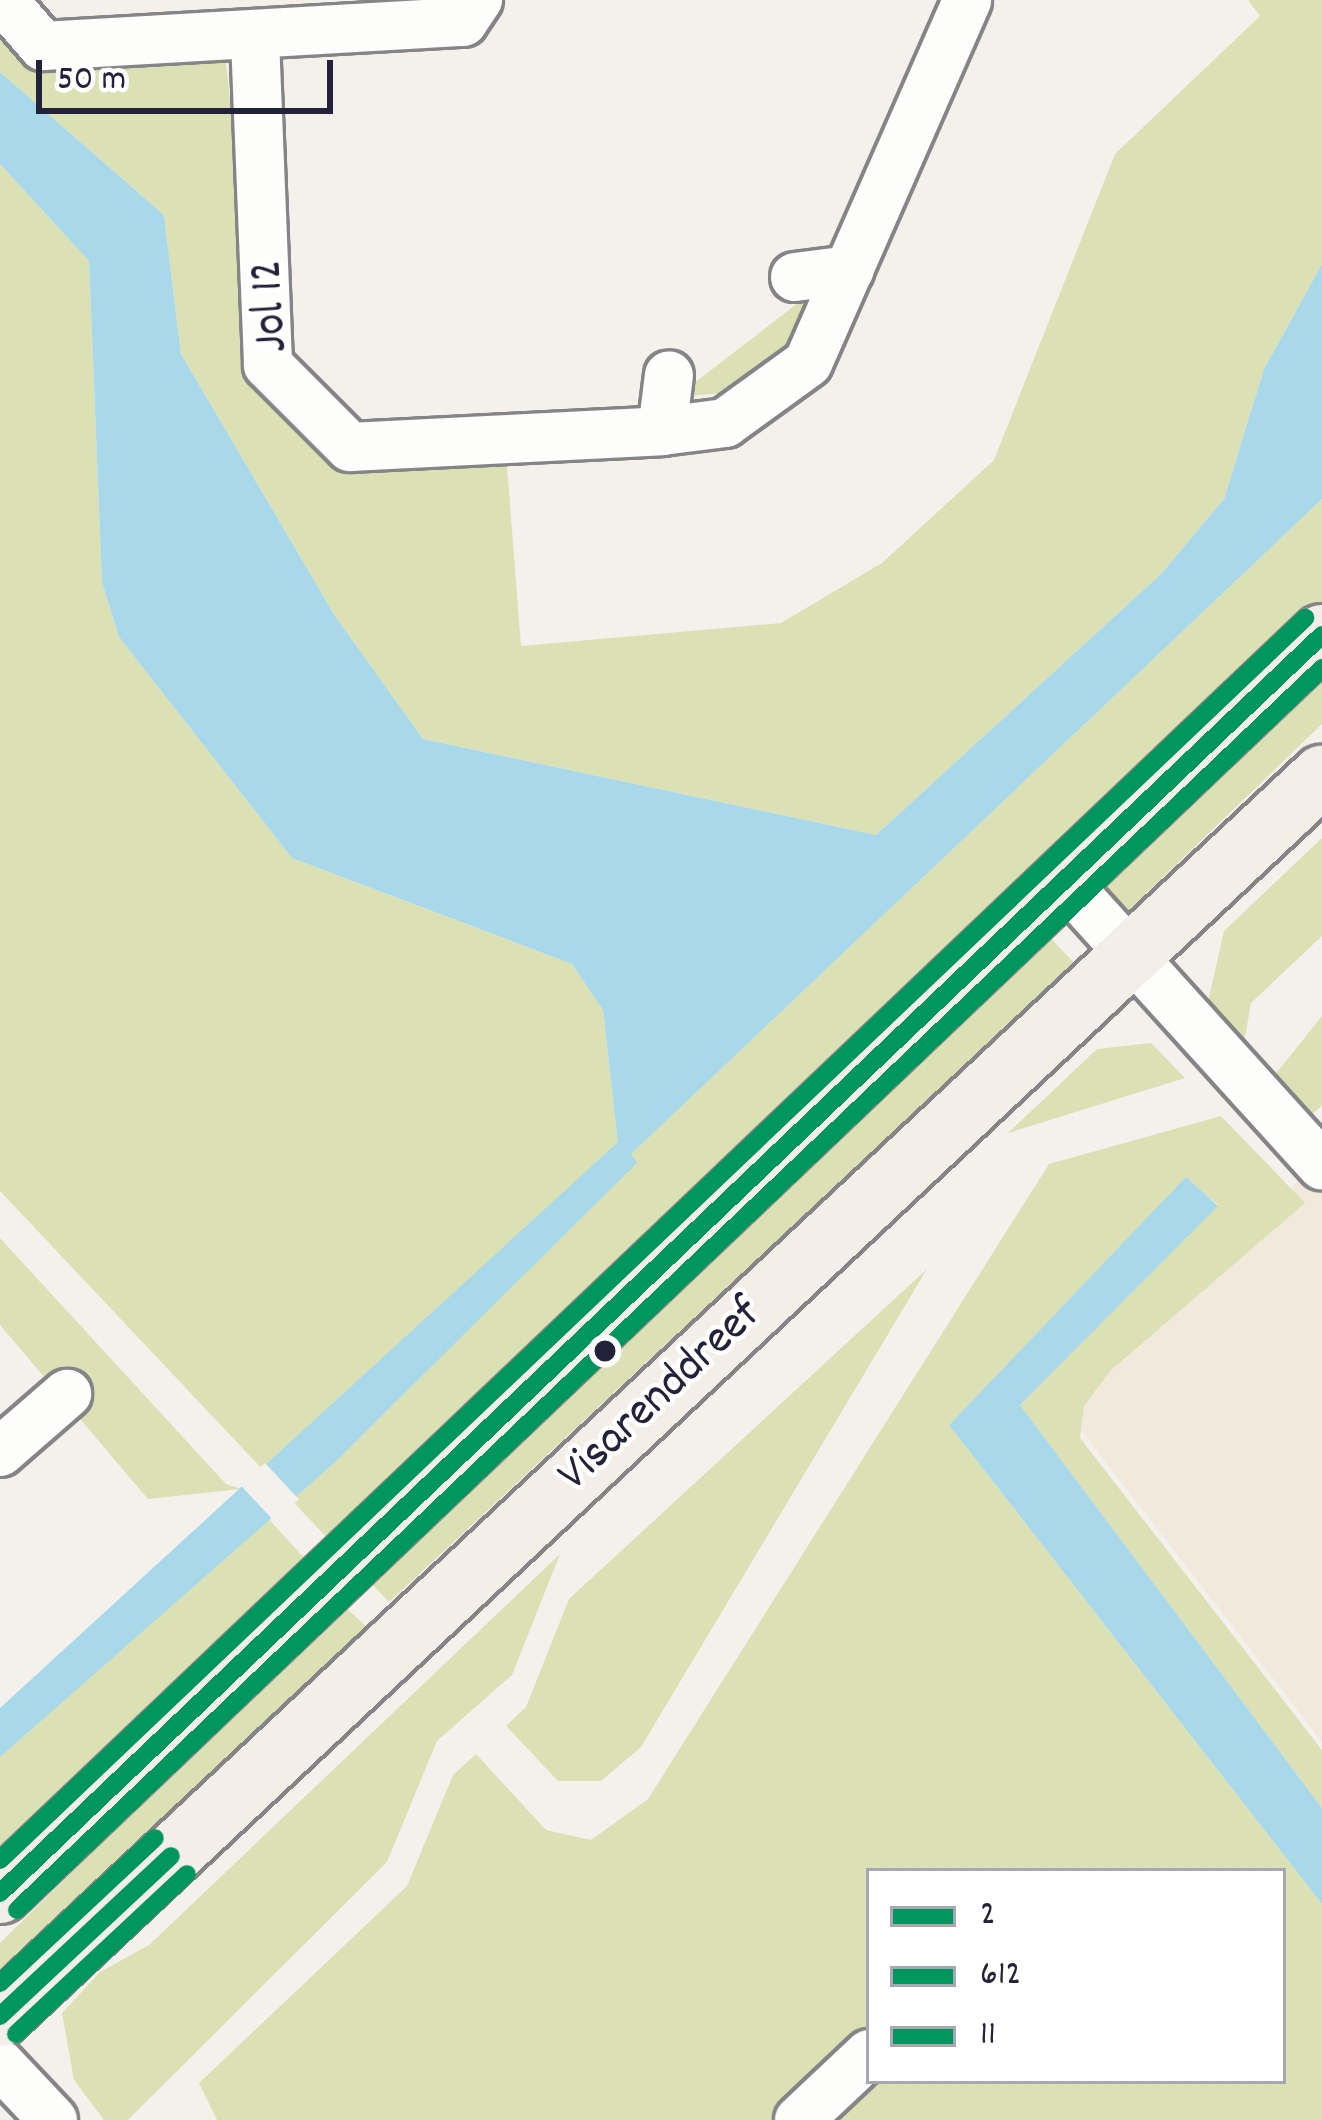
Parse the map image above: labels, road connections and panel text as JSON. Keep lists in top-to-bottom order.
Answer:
{
  "streets": {
    "main road": ["Visarenddreef"],
    "street": ["Jol 12"]
  },
  "lines": ["transit line 11", "transit line 2", "transit line 612"],
  "legend": ["2", "612", "11"],
  "scale_bar": "50 m"
}
